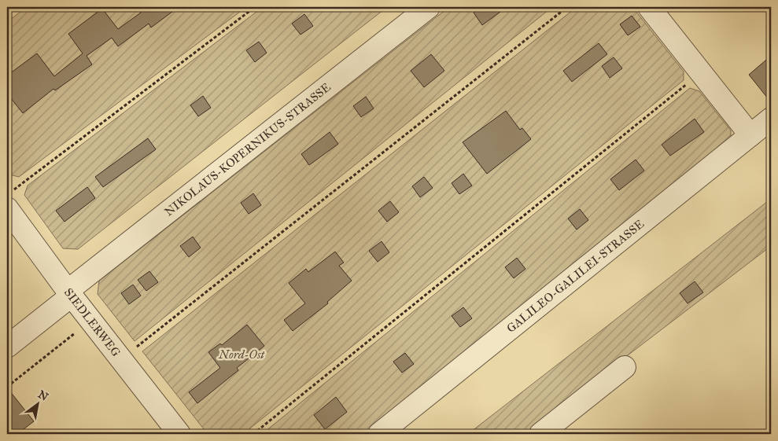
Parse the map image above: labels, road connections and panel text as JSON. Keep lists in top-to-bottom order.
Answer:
{
  "streets": {
    "street": ["NIKOLAUS-KOPERNIKUS-STRASSE", "GALILEO-GALILEI-STRASSE", "SIEDLERWEG"]
  },
  "crossings": [
    ["NIKOLAUS-KOPERNIKUS-STRASSE", "SIEDLERWEG"]
  ],
  "parks": ["Nord-Ost"],
  "north": "top right"
}
